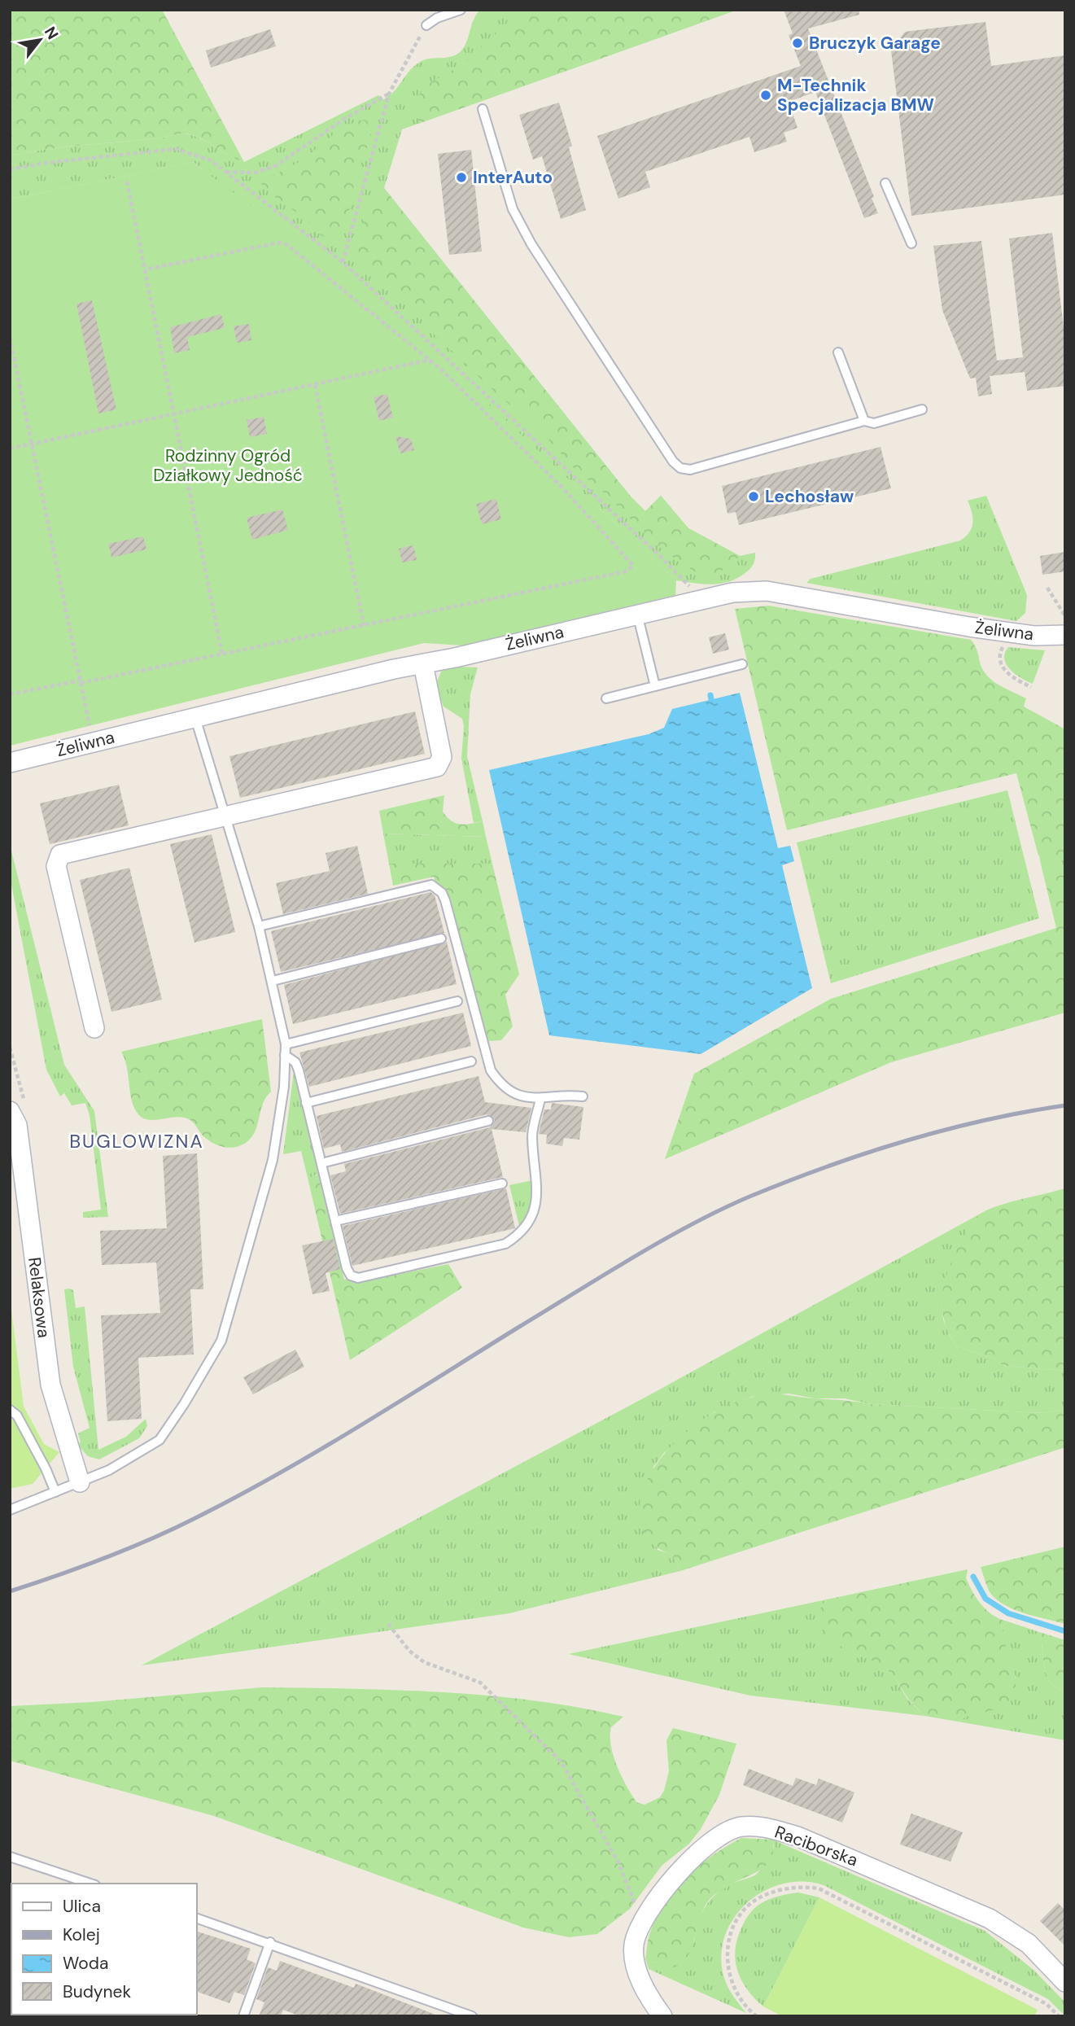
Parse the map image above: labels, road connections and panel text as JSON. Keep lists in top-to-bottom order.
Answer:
{
  "streets": {
    "street": ["Żeliwna", "Relaksowa", "Raciborska"]
  },
  "districts": ["BUGLOWIZNA"],
  "parks": ["Rodzinny Ogród Działkowy Jedność"],
  "places": [
    "Bruczyk Garage",
    "M-Technik Specjalizacja BMW",
    "InterAuto",
    "Lechosław"
  ],
  "legend": [
    "Ulica",
    "Kolej",
    "Woda",
    "Budynek"
  ],
  "north": "top right"
}
